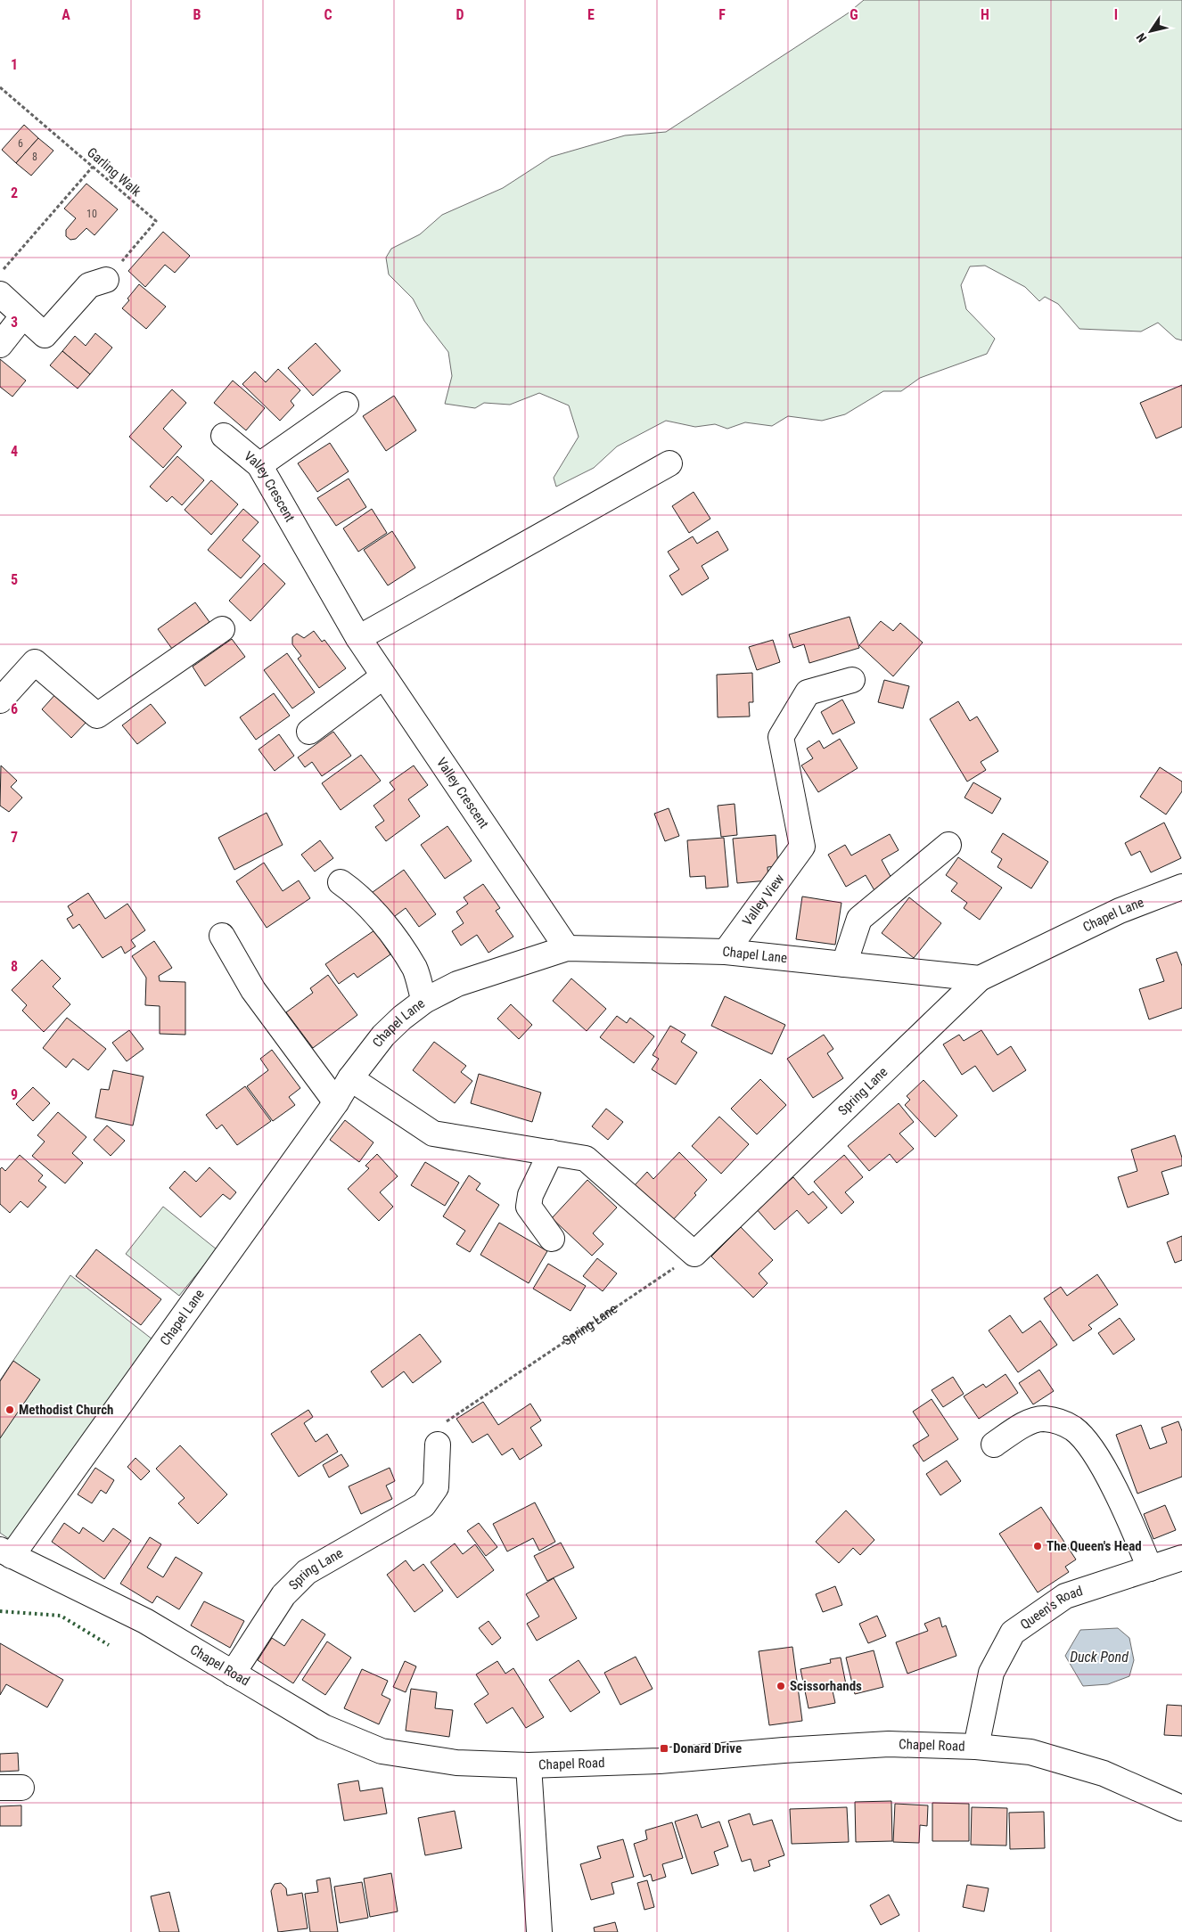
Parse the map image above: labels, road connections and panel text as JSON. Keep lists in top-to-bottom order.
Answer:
{
  "streets": {
    "street": [
      "Valley Crescent",
      "Valley View",
      "Chapel Lane",
      "Spring Lane",
      "Queen's Road",
      "Chapel Road"
    ],
    "path": ["Garling Walk"]
  },
  "crossings": [
    ["Valley Crescent", "Chapel Lane"],
    ["Valley View", "Chapel Lane"],
    ["Chapel Lane", "Spring Lane"],
    ["Chapel Lane", "Chapel Road"],
    ["Spring Lane", "Chapel Road"],
    ["Queen's Road", "Chapel Road"]
  ],
  "water": ["Duck Pond"],
  "places": {
    "other": ["Methodist Church", "The Queen's Head", "Scissorhands"],
    "transit": ["Donard Drive"]
  },
  "house_numbers": ["6", "8", "10"],
  "north": "bottom left",
  "grid": {
    "columns": [
      "A",
      "B",
      "C",
      "D",
      "E",
      "F",
      "G",
      "H",
      "I"
    ],
    "rows": [
      "1",
      "2",
      "3",
      "4",
      "5",
      "6",
      "7",
      "8",
      "9"
    ]
  }
}
